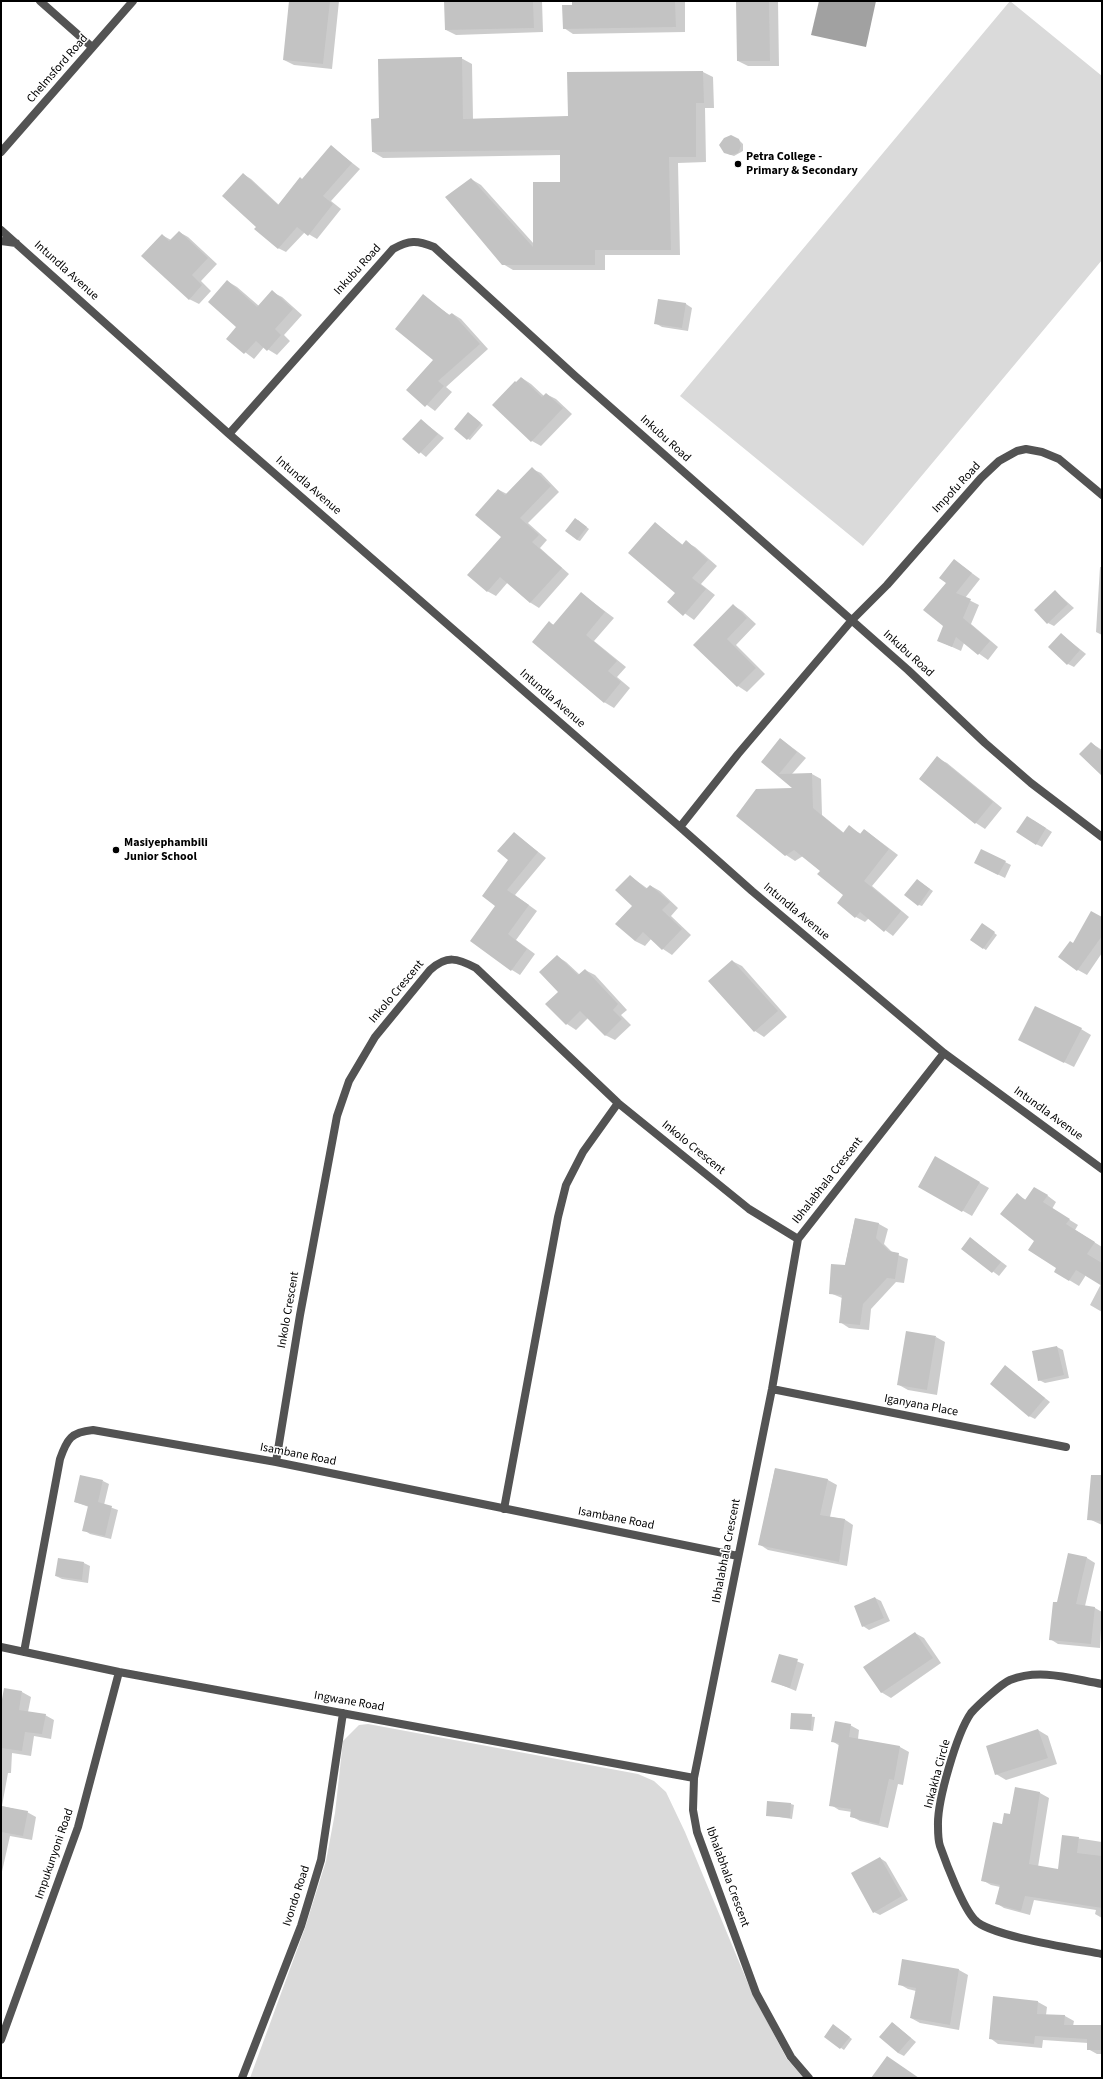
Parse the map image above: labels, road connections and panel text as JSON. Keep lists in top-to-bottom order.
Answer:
{
  "streets": {
    "street": [
      "Chelmsford Road",
      "Inkubu Road",
      "Intundla Avenue",
      "Impofu Road",
      "Inkolo Crescent",
      "Ibhalabhala Crescent",
      "Iganyana Place",
      "Isambane Road",
      "Ingwane Road",
      "Inkakha Circle",
      "Impukunyoni Road",
      "Ivondo Road"
    ]
  },
  "crossings": [
    ["Inkubu Road", "Intundla Avenue"],
    ["Inkubu Road", "Impofu Road"],
    ["Intundla Avenue", "Impofu Road"],
    ["Intundla Avenue", "Ibhalabhala Crescent"],
    ["Inkolo Crescent", "Ibhalabhala Crescent"],
    ["Inkolo Crescent", "Isambane Road"],
    ["Ibhalabhala Crescent", "Iganyana Place"],
    ["Ibhalabhala Crescent", "Isambane Road"],
    ["Ibhalabhala Crescent", "Ingwane Road"],
    ["Isambane Road", "Ingwane Road"],
    ["Ingwane Road", "Impukunyoni Road"],
    ["Ingwane Road", "Ivondo Road"]
  ],
  "places": ["Petra College - Primary & Secondary", "Masiyephambili Junior School"]
}
